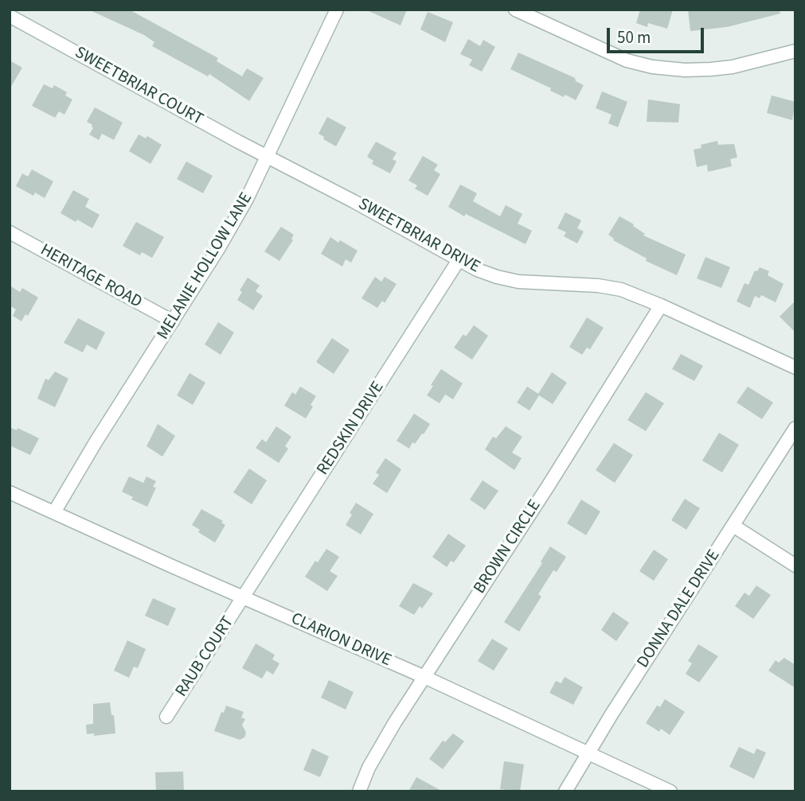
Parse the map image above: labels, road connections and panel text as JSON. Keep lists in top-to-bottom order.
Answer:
{
  "streets": {
    "street": [
      "SWEETBRIAR COURT",
      "SWEETBRIAR DRIVE",
      "MELANIE HOLLOW LANE",
      "HERITAGE ROAD",
      "REDSKIN DRIVE",
      "BROWN CIRCLE",
      "DONNA DALE DRIVE",
      "CLARION DRIVE",
      "RAUB COURT"
    ]
  },
  "crossings": [
    ["SWEETBRIAR COURT", "SWEETBRIAR DRIVE"],
    ["SWEETBRIAR COURT", "MELANIE HOLLOW LANE"],
    ["SWEETBRIAR DRIVE", "MELANIE HOLLOW LANE"],
    ["SWEETBRIAR DRIVE", "REDSKIN DRIVE"],
    ["SWEETBRIAR DRIVE", "BROWN CIRCLE"],
    ["MELANIE HOLLOW LANE", "HERITAGE ROAD"],
    ["MELANIE HOLLOW LANE", "CLARION DRIVE"],
    ["REDSKIN DRIVE", "CLARION DRIVE"],
    ["REDSKIN DRIVE", "RAUB COURT"],
    ["BROWN CIRCLE", "CLARION DRIVE"],
    ["DONNA DALE DRIVE", "CLARION DRIVE"],
    ["CLARION DRIVE", "RAUB COURT"]
  ],
  "scale_bar": "50 m"
}
